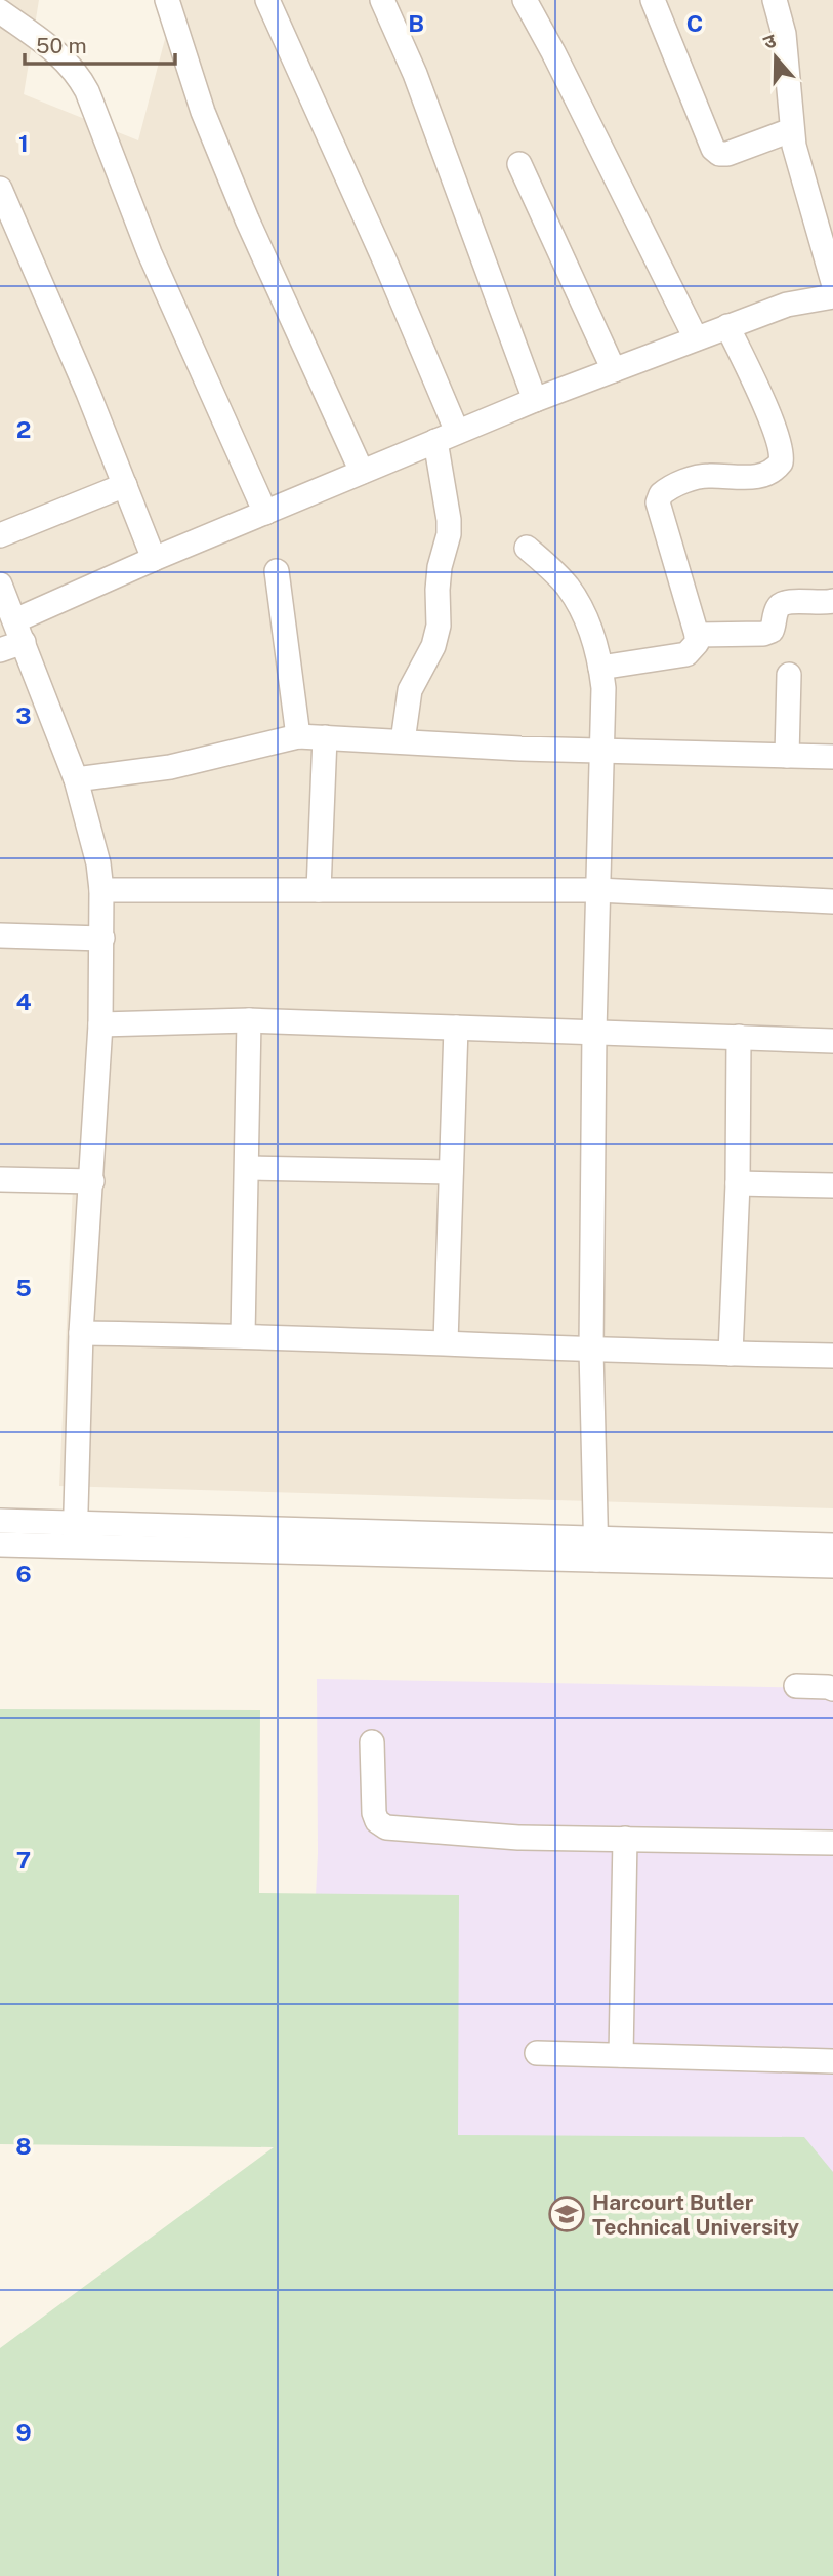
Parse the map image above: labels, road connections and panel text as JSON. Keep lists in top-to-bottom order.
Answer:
{
  "places": {
    "school or university": ["Harcourt Butler Technical University"]
  },
  "scale_bar": "50 m",
  "north": "top",
  "grid": {
    "columns": ["B", "C"],
    "rows": [
      "1",
      "2",
      "3",
      "4",
      "5",
      "6",
      "7",
      "8",
      "9"
    ]
  }
}
